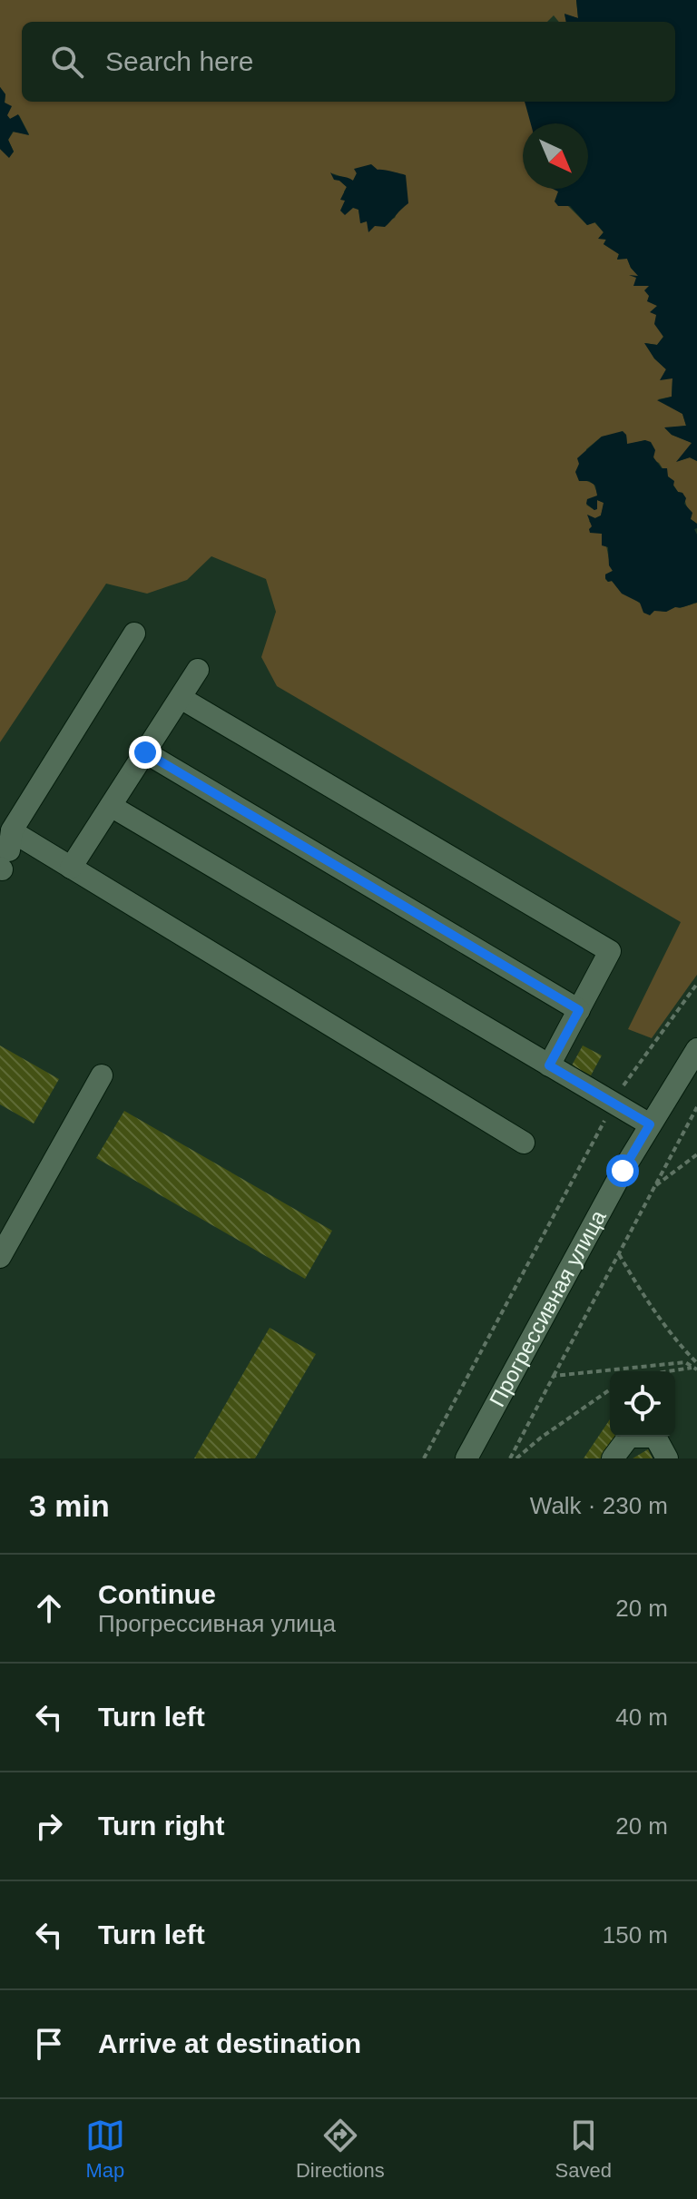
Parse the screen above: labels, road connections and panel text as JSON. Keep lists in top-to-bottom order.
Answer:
{
  "streets": {
    "street": ["Прогрессивная улица"]
  },
  "north": "bottom right",
  "page": {
    "search": "Search here",
    "heading": ["3 min", "Walk · 230 m"],
    "list": [
      ["Continue", "Прогрессивная улица", "20 m"],
      ["Turn left", "40 m"],
      ["Turn right", "20 m"],
      ["Turn left", "150 m"],
      "Arrive at destination"
    ],
    "nav": ["Map", "Directions", "Saved"]
  }
}
